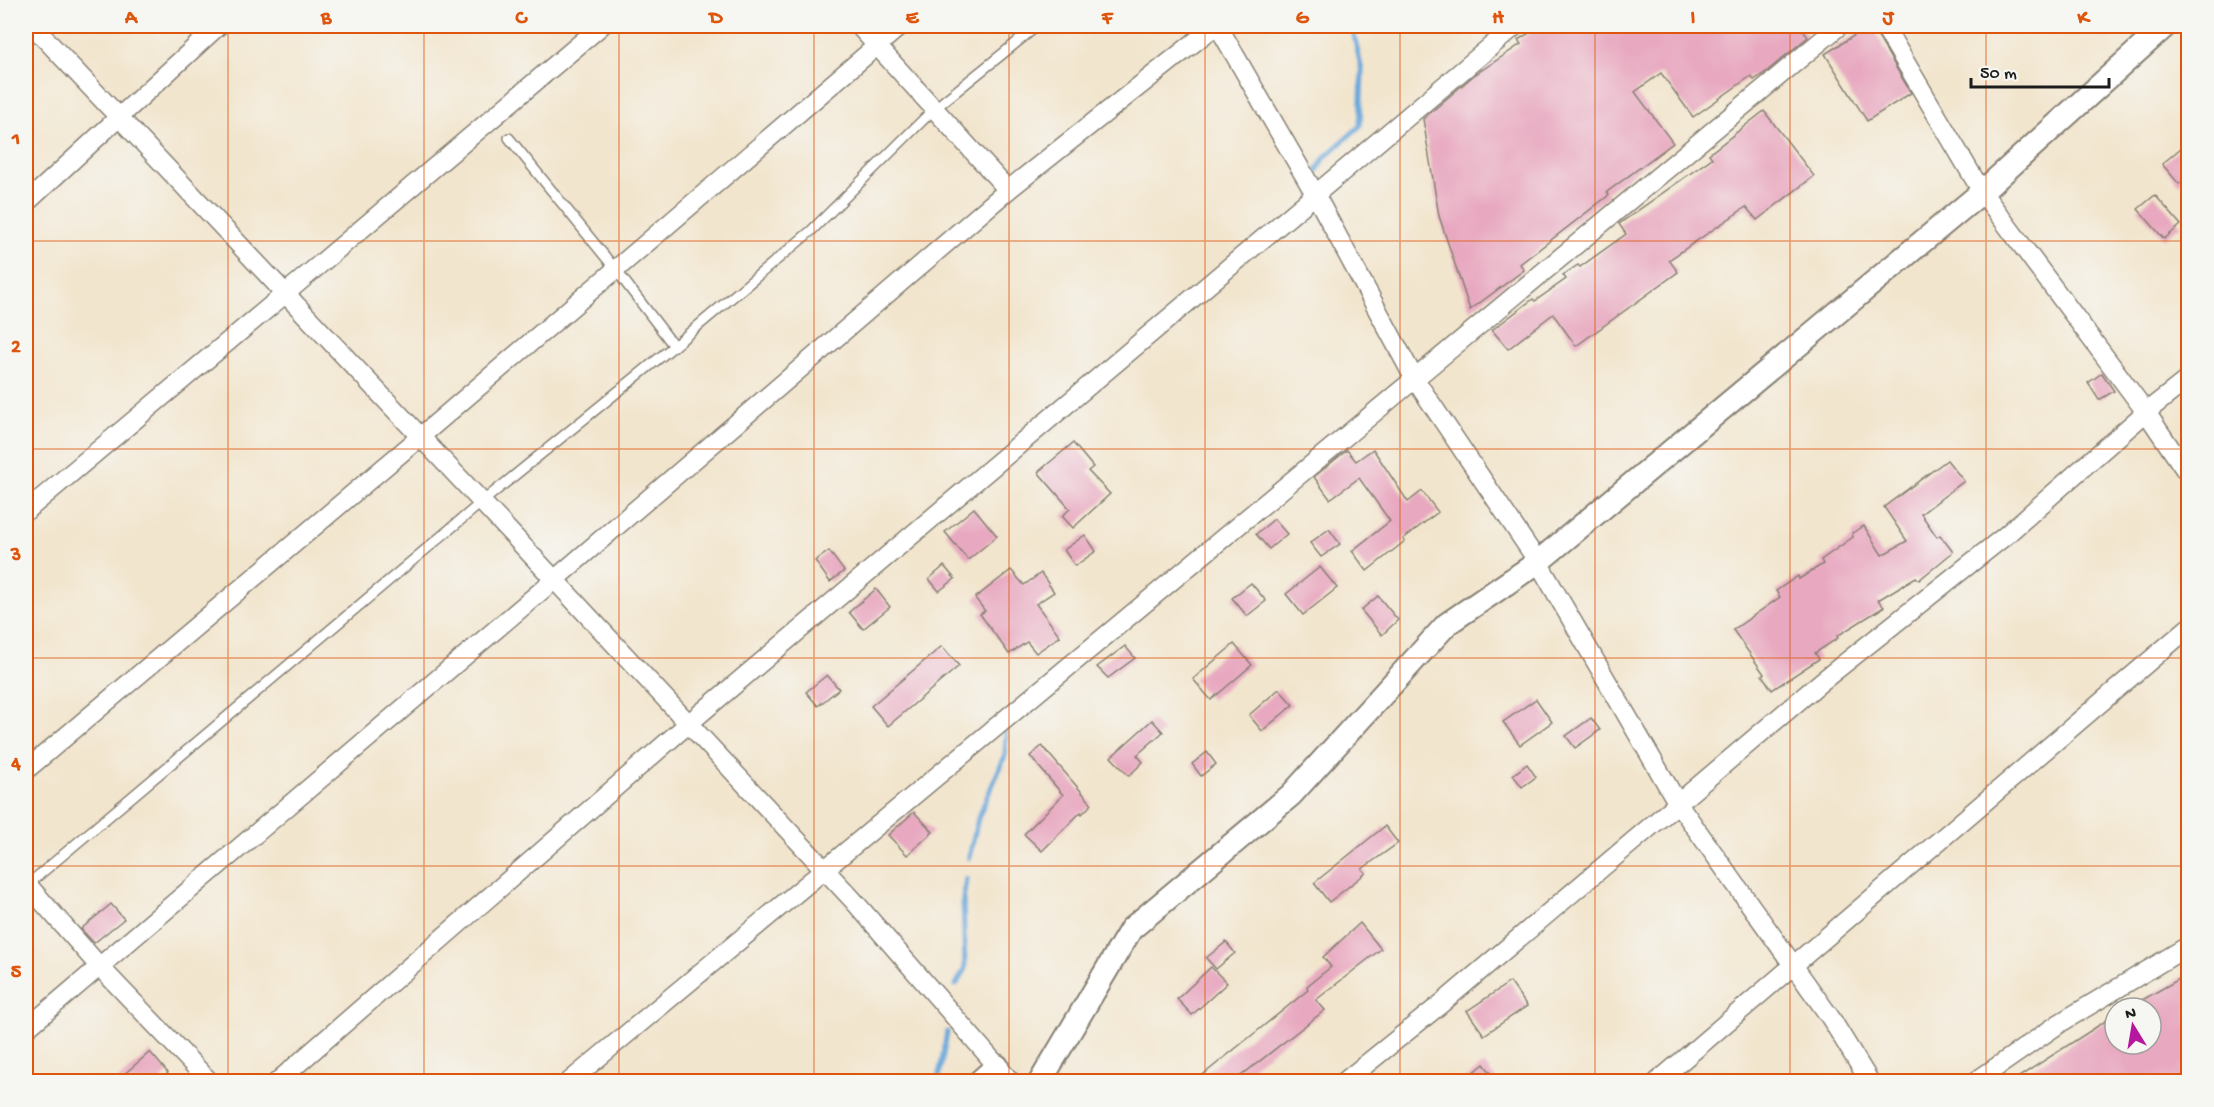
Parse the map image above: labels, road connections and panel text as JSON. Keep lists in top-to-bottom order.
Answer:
{
  "scale_bar": "50 m",
  "north": "top",
  "grid": {
    "columns": [
      "A",
      "B",
      "C",
      "D",
      "E",
      "F",
      "G",
      "H",
      "I",
      "J",
      "K"
    ],
    "rows": [
      "1",
      "2",
      "3",
      "4",
      "5"
    ]
  }
}
